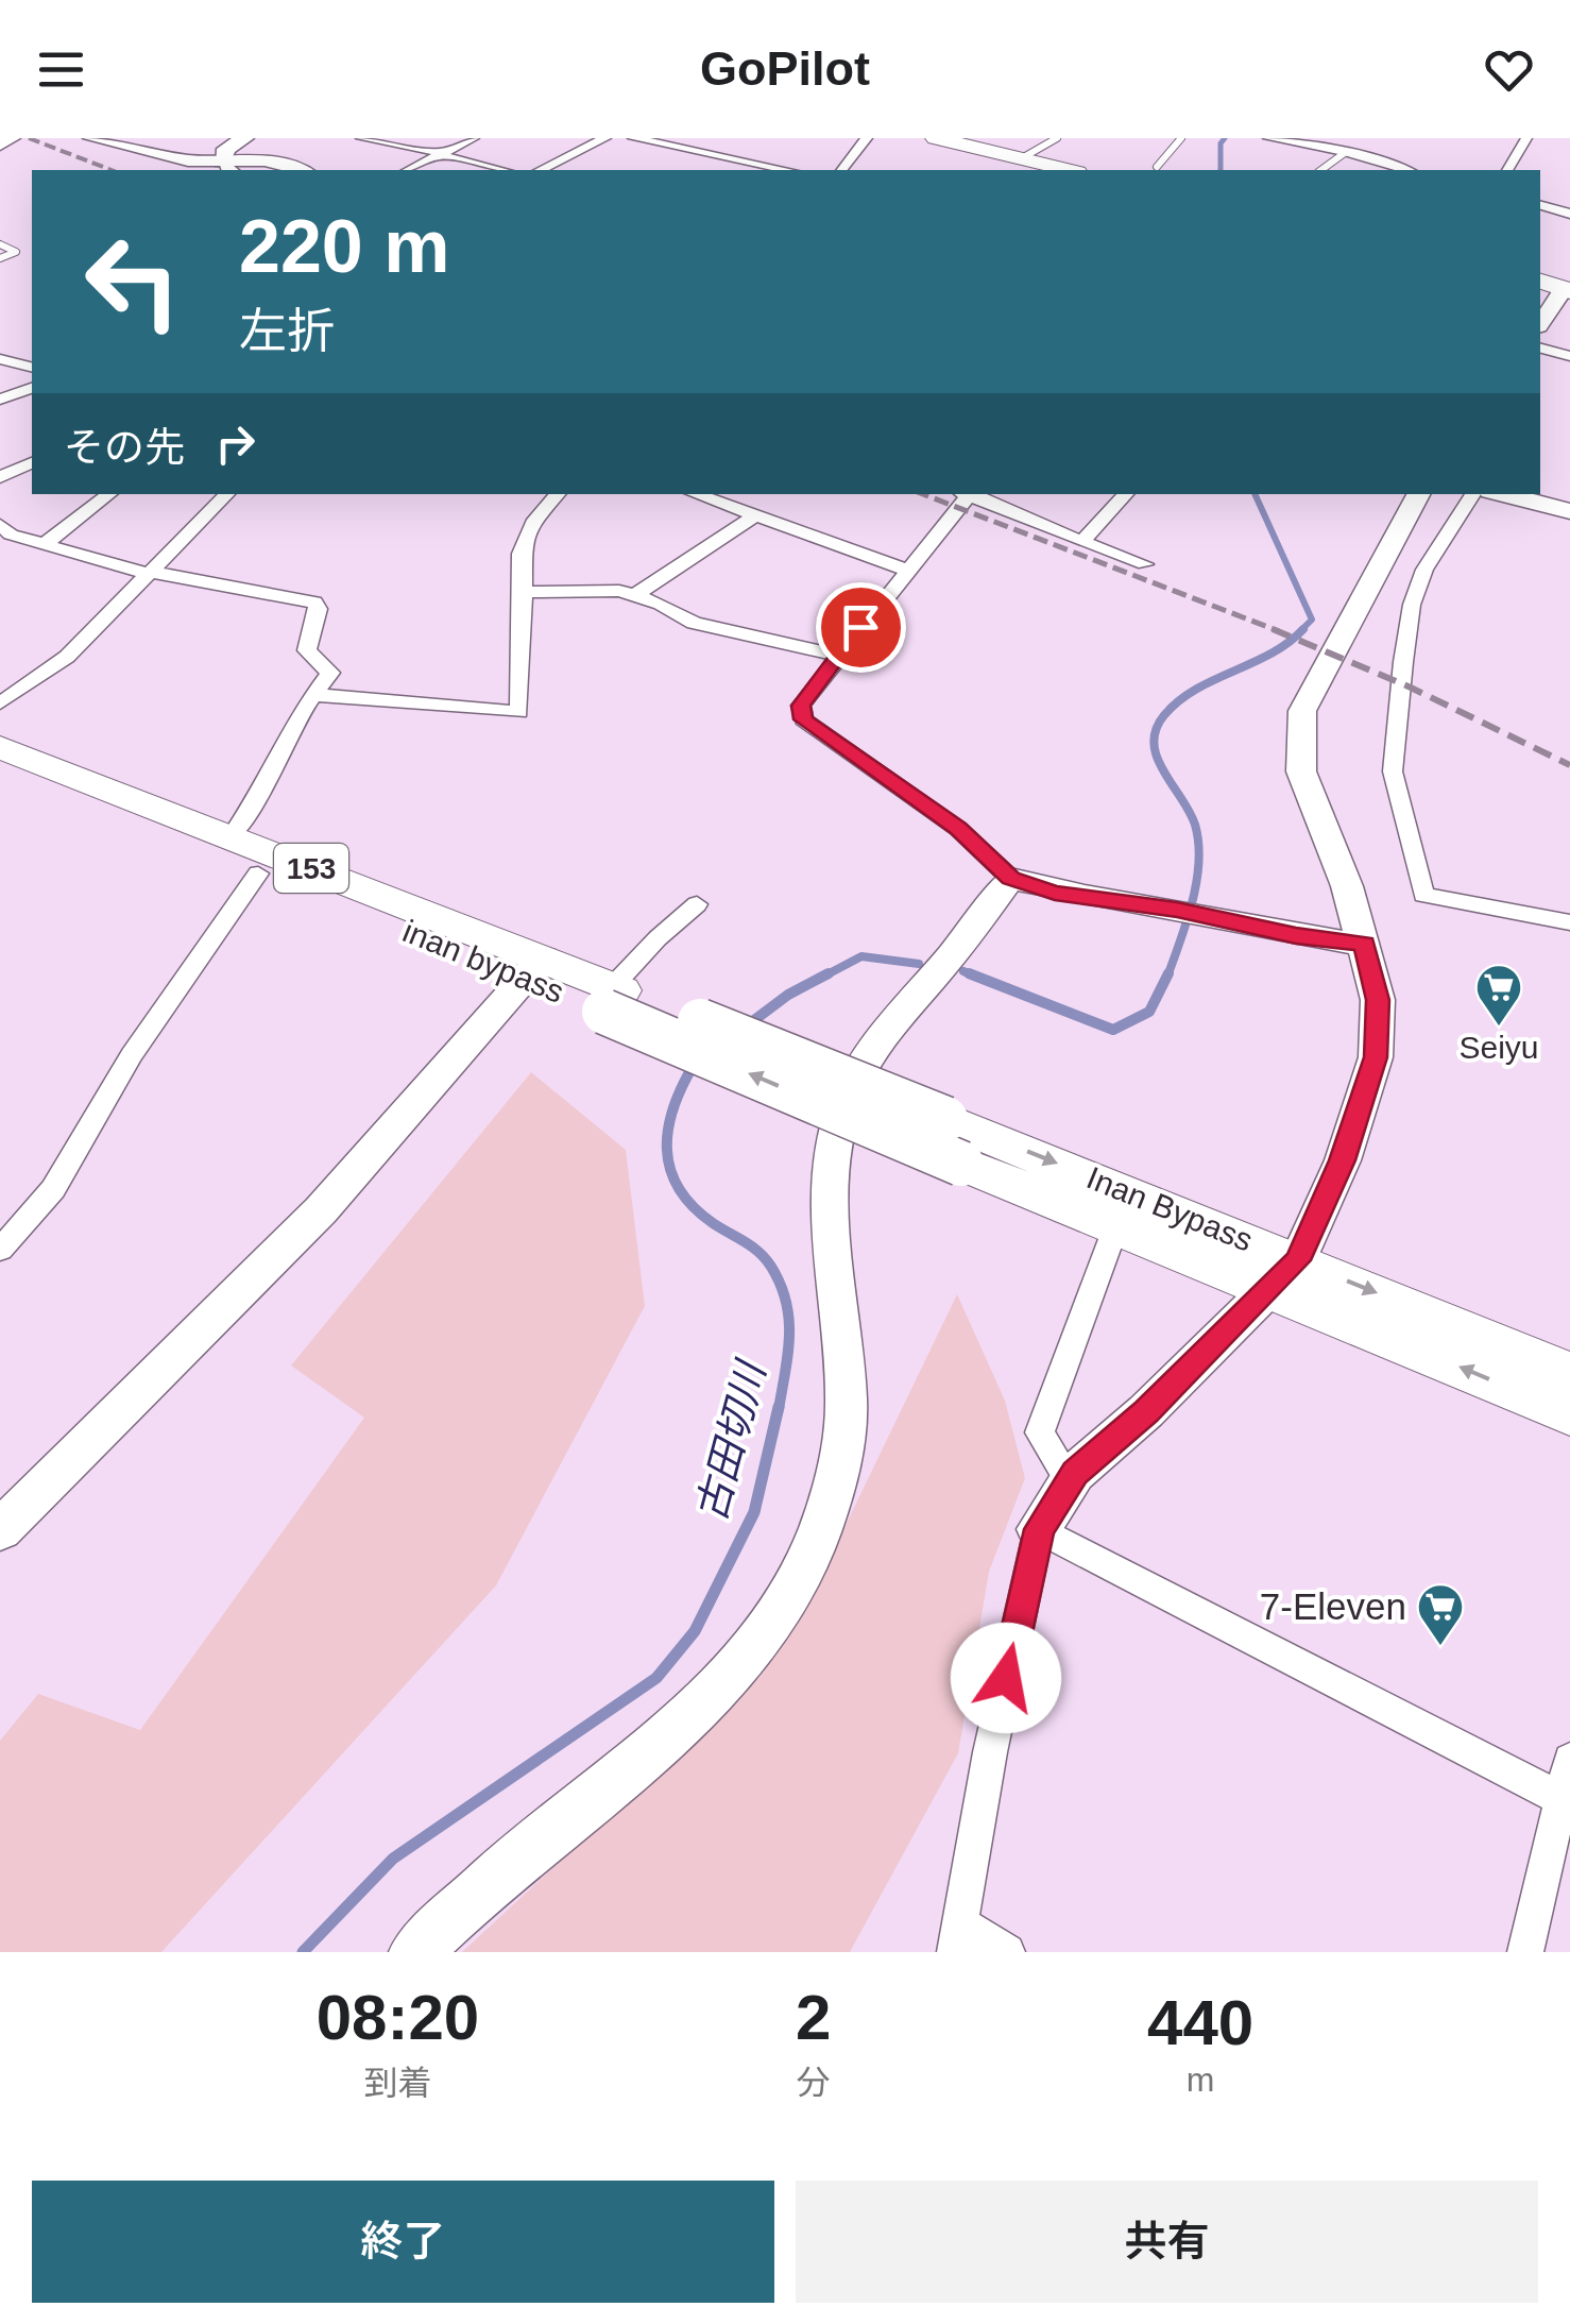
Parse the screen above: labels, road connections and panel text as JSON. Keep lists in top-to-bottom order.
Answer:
{
  "streets": {
    "highway": ["153", "inan bypass", "Inan Bypass"]
  },
  "crossings": [
    ["inan bypass", "Inan Bypass"]
  ],
  "water": ["古田切川"],
  "places": {
    "supermarket": ["Seiyu", "7-Eleven"]
  },
  "page": {
    "header": "GoPilot",
    "turn": ["220 m", "左折"],
    "then": "その先",
    "eta": [
      "08:20",
      "到着",
      "2",
      "分",
      "440",
      "m"
    ],
    "buttons": ["終了", "共有"]
  }
}
